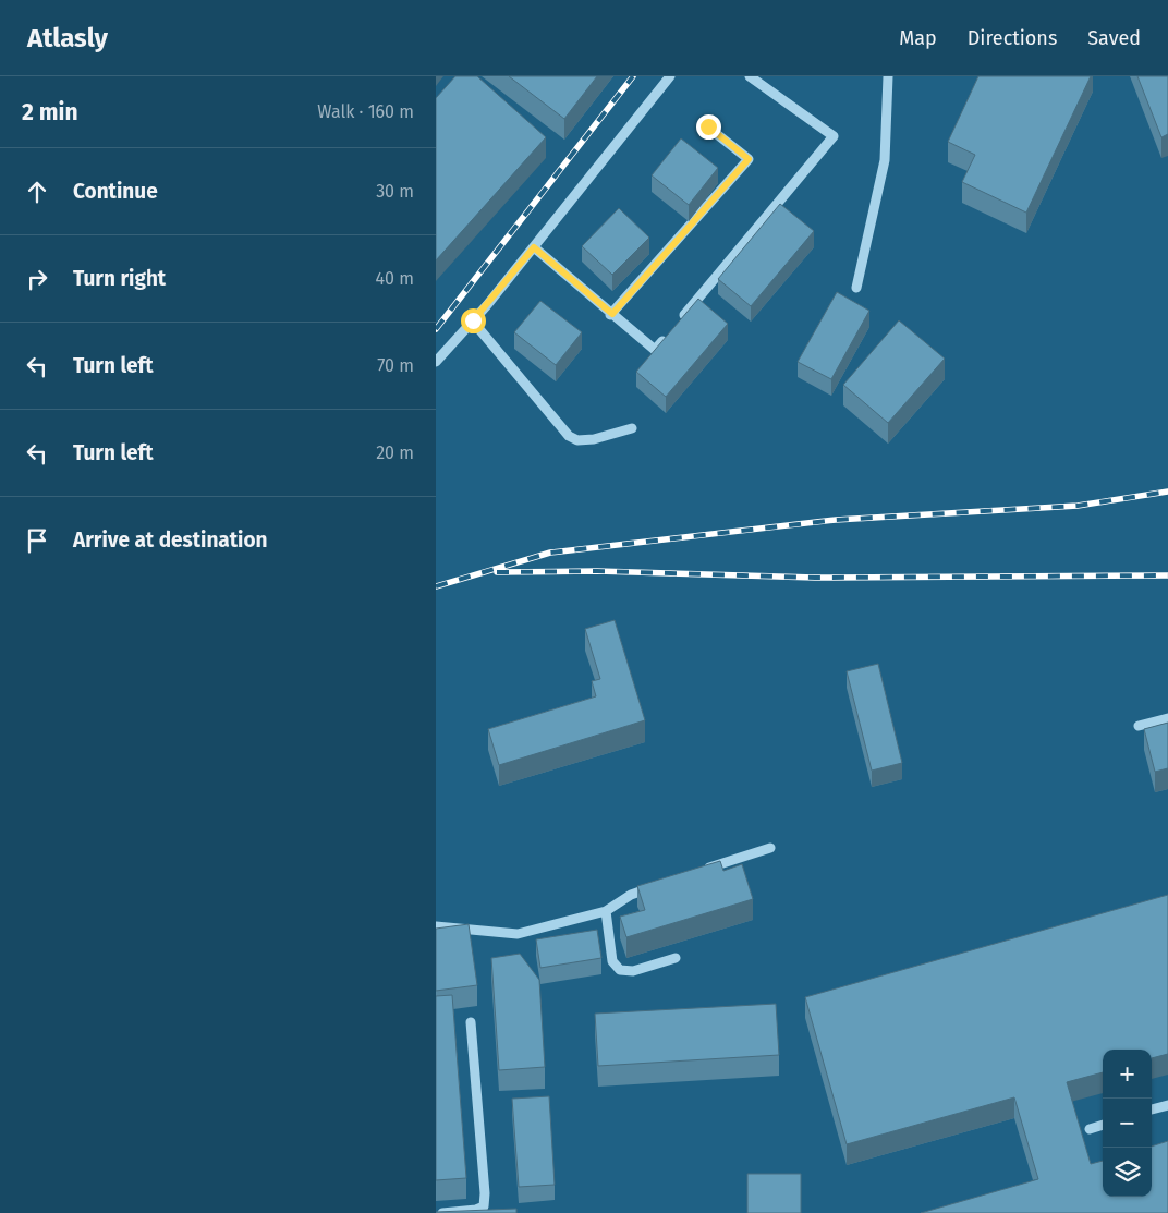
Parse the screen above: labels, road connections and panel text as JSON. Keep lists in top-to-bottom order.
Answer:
{
  "page": {
    "header": "Atlasly",
    "nav": ["Map", "Directions", "Saved"],
    "heading": ["2 min", "Walk · 160 m"],
    "list": [
      ["Continue", "30 m"],
      ["Turn right", "40 m"],
      ["Turn left", "70 m"],
      ["Turn left", "20 m"],
      "Arrive at destination"
    ],
    "map_buttons": ["+", "−"]
  }
}
